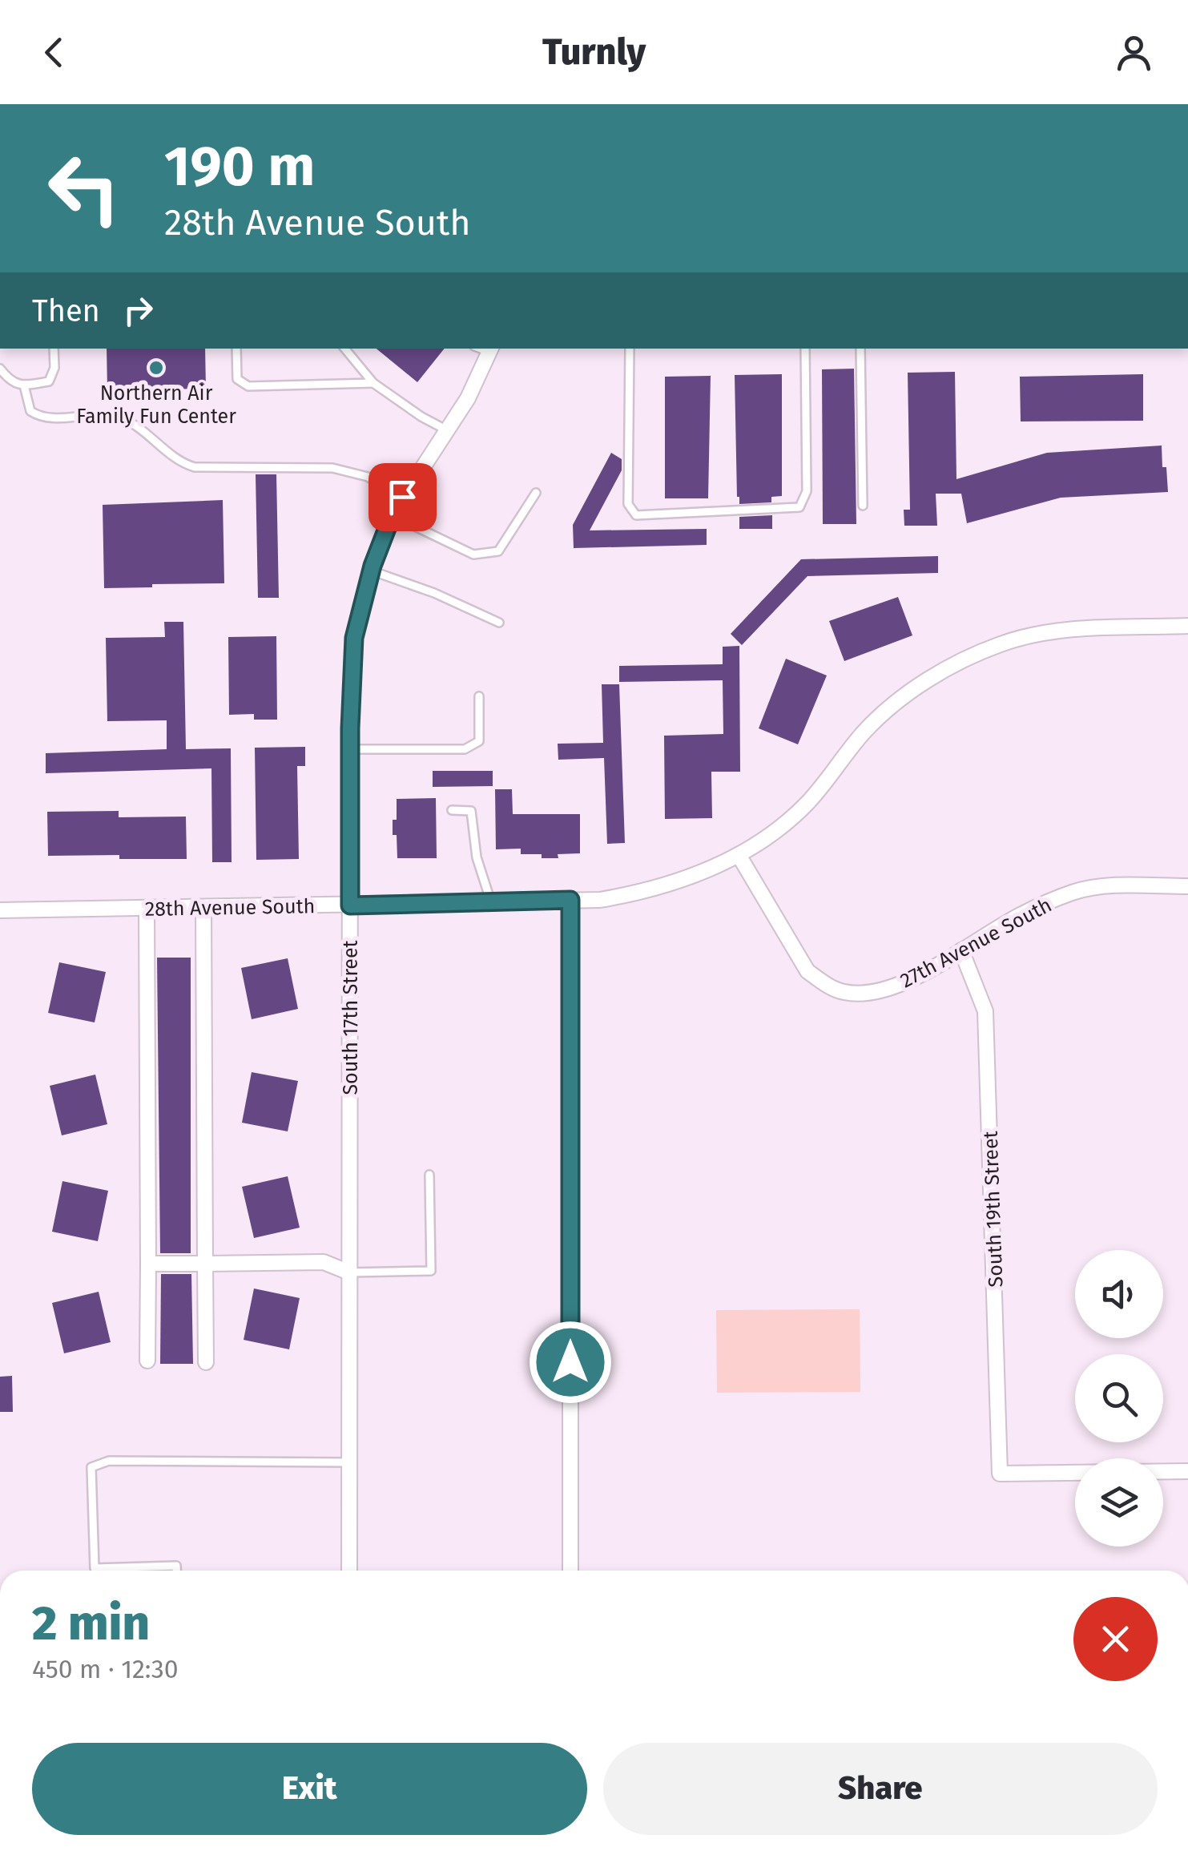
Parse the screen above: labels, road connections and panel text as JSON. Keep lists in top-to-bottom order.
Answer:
{
  "streets": {
    "street": [
      "28th Avenue South",
      "27th Avenue South",
      "South 17th Street",
      "South 19th Street"
    ]
  },
  "crossings": [
    ["28th Avenue South", "27th Avenue South"],
    ["28th Avenue South", "South 17th Street"],
    ["27th Avenue South", "South 19th Street"]
  ],
  "places": ["Northern Air Family Fun Center"],
  "page": {
    "header": "Turnly",
    "turn": ["190 m", "28th Avenue South"],
    "then": "Then",
    "heading": ["2 min", "450 m · 12:30"],
    "buttons": ["Exit", "Share"]
  }
}
